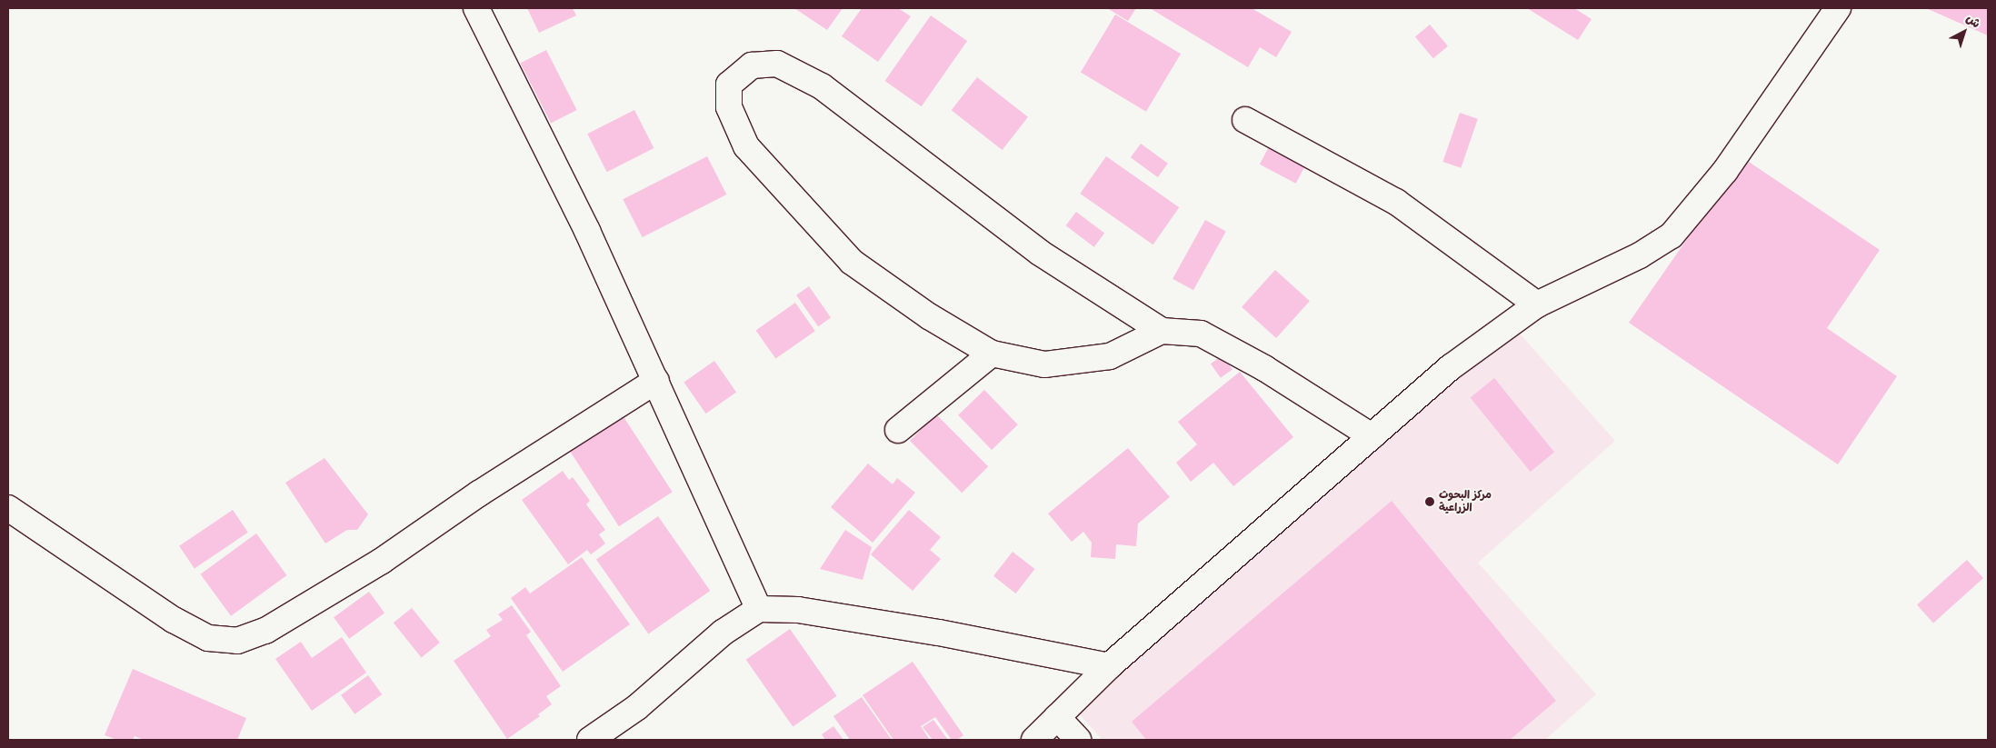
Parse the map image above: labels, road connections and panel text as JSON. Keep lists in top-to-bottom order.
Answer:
{
  "places": ["مركز البحوث الزراعية"],
  "north": "top right"
}
